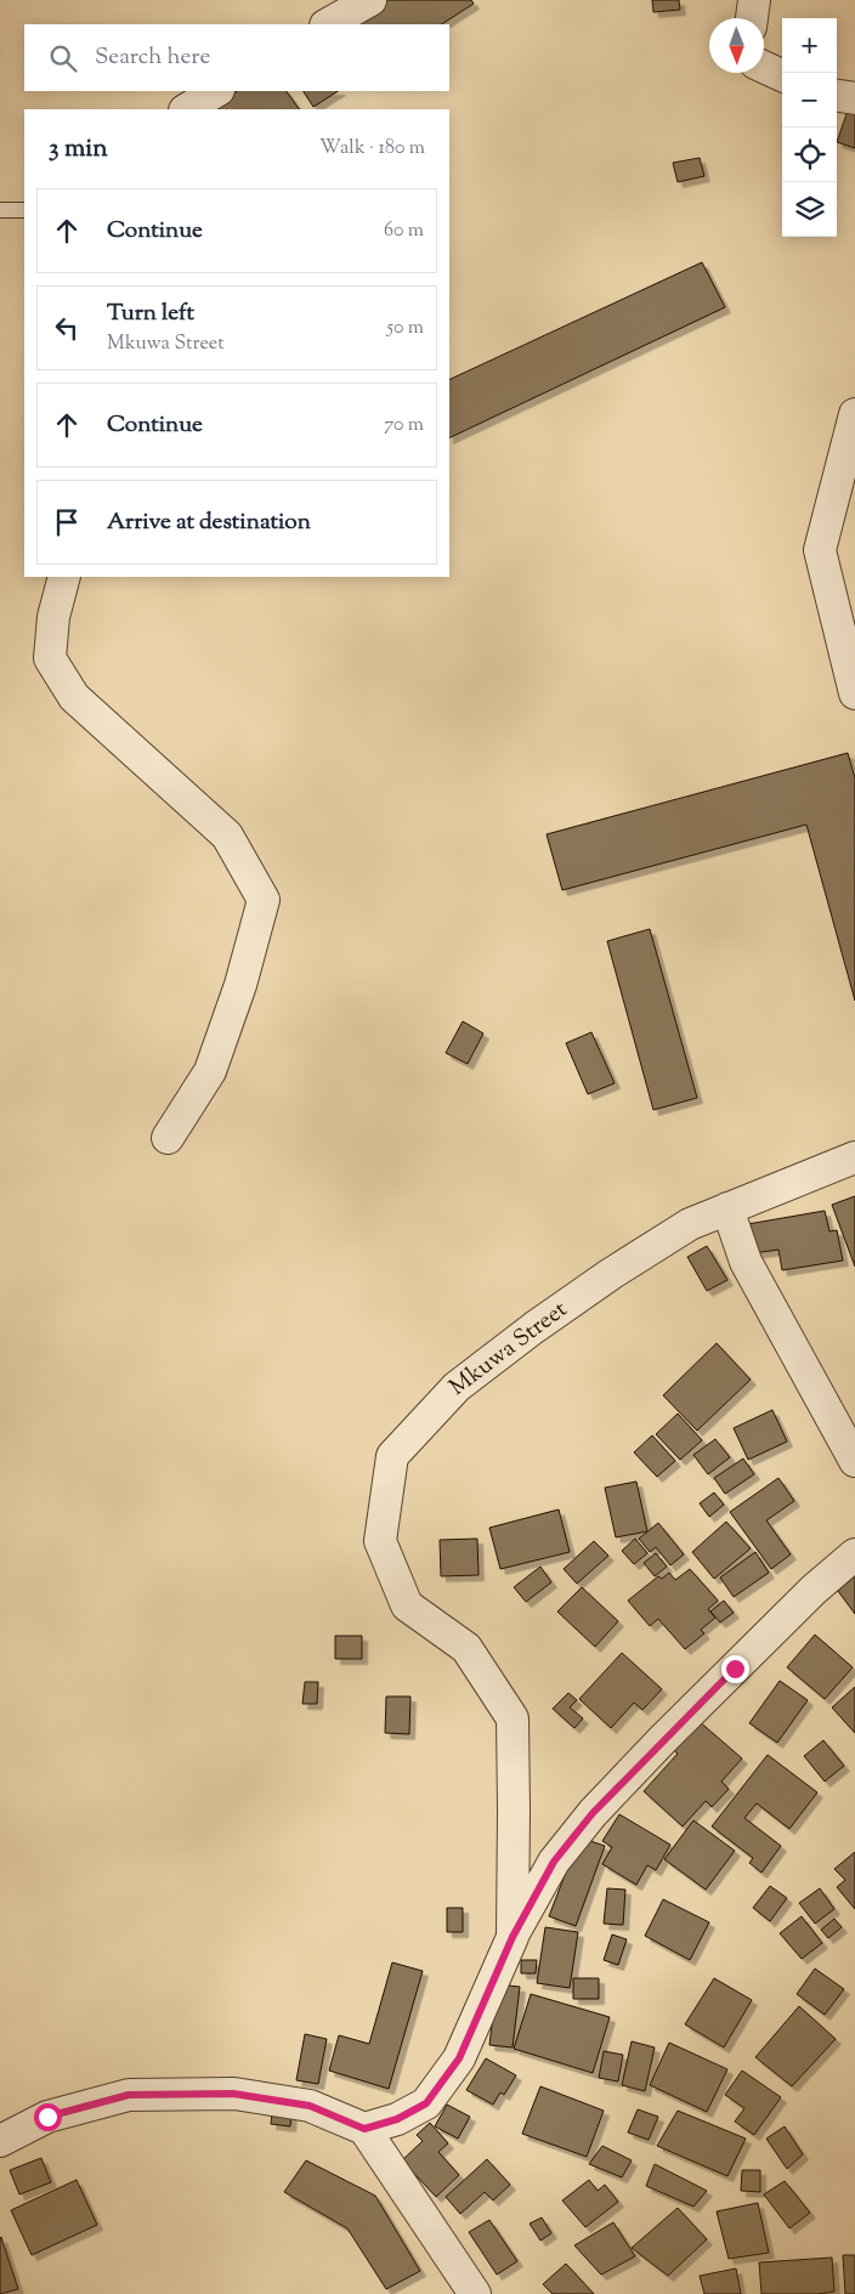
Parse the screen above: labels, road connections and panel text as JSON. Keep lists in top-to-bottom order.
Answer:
{
  "streets": {
    "street": ["Mkuwa Street"]
  },
  "north": "bottom",
  "page": {
    "map_buttons": ["+", "−"],
    "search": "Search here",
    "heading": ["3 min", "Walk · 180 m"],
    "list": [
      ["Continue", "60 m"],
      ["Turn left", "Mkuwa Street", "50 m"],
      ["Continue", "70 m"],
      "Arrive at destination"
    ]
  }
}
